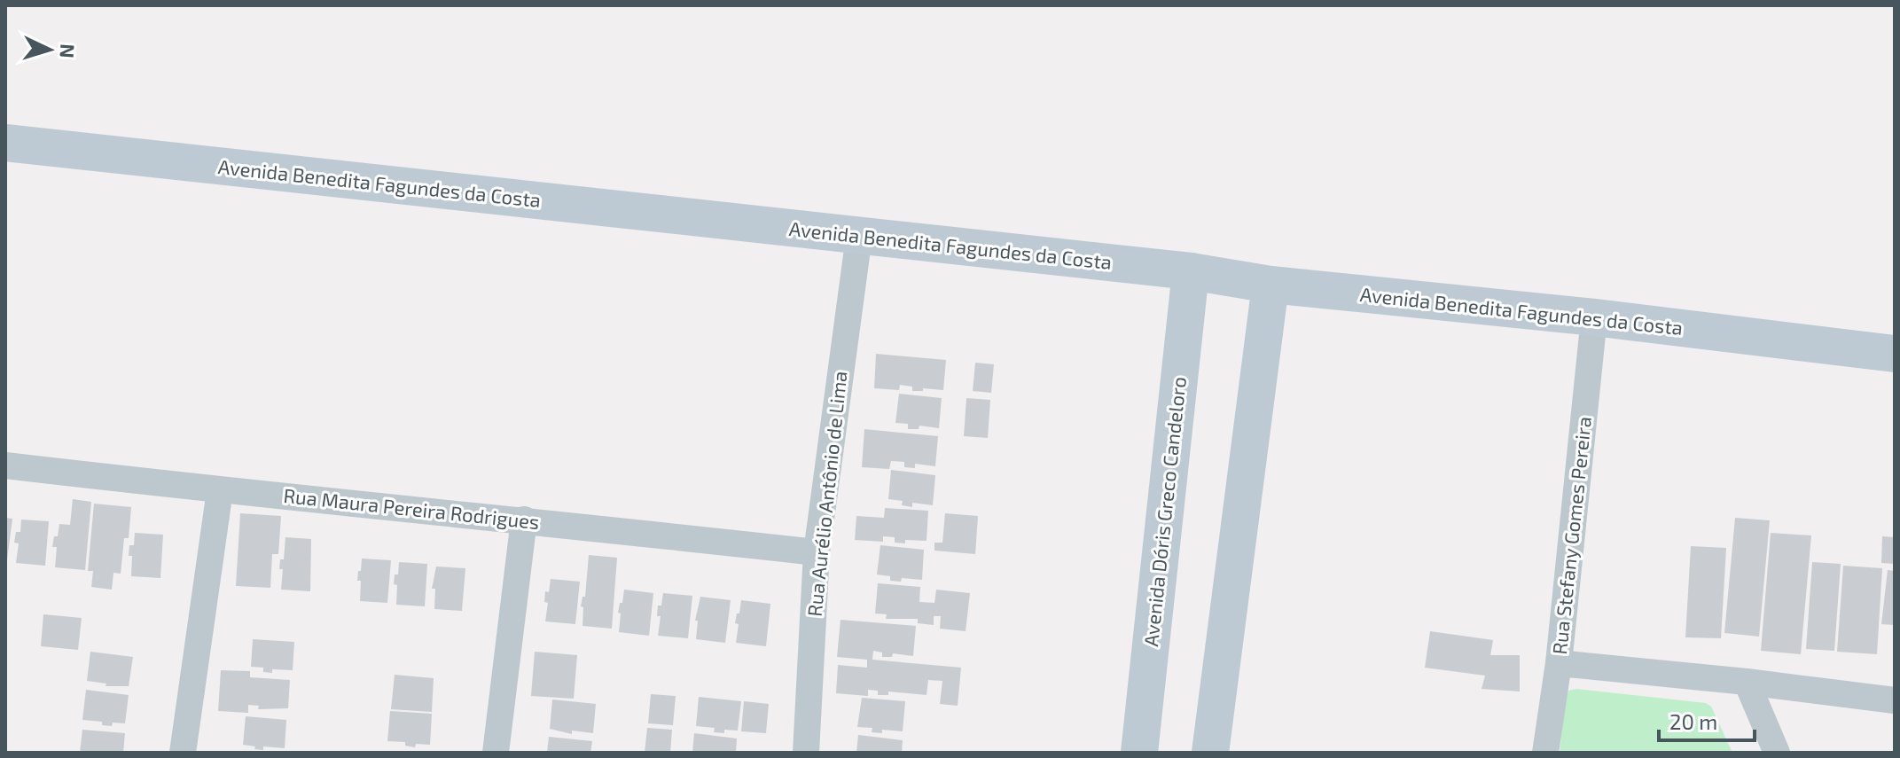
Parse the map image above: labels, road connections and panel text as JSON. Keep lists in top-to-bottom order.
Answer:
{
  "streets": {
    "street": [
      "Avenida Benedita Fagundes da Costa",
      "Rua Aurélio Antônio de Lima",
      "Rua Maura Pereira Rodrigues",
      "Avenida Dóris Greco Candeloro",
      "Rua Stefany Gomes Pereira"
    ]
  },
  "crossings": [
    ["Avenida Benedita Fagundes da Costa", "Rua Aurélio Antônio de Lima"],
    ["Avenida Benedita Fagundes da Costa", "Avenida Dóris Greco Candeloro"],
    ["Avenida Benedita Fagundes da Costa", "Rua Stefany Gomes Pereira"],
    ["Rua Aurélio Antônio de Lima", "Rua Maura Pereira Rodrigues"]
  ],
  "scale_bar": "20 m",
  "north": "right"
}
